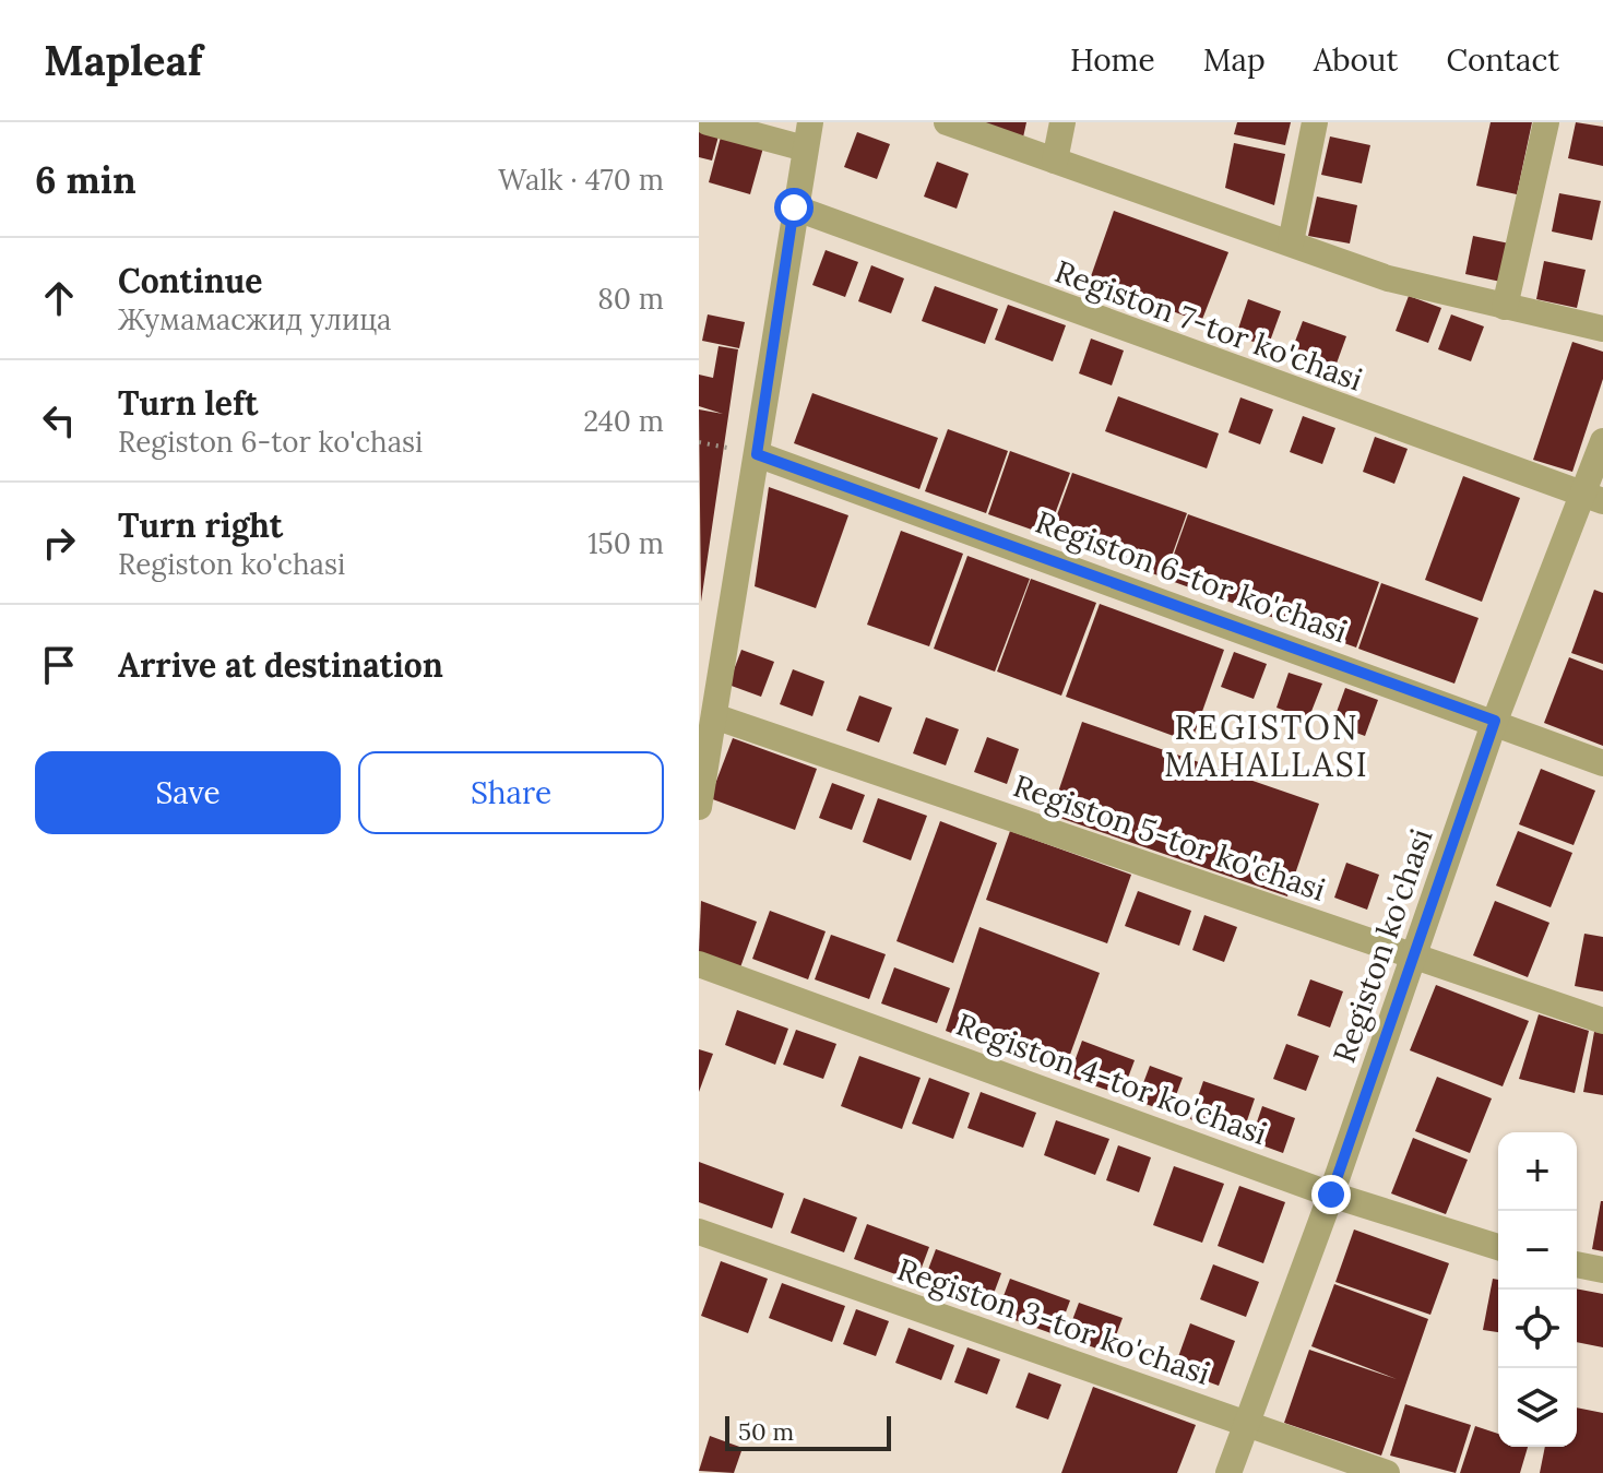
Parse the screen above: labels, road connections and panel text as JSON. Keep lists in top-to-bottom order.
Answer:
{
  "streets": {
    "street": [
      "Registon 7-tor ko'chasi",
      "Registon 6-tor ko'chasi",
      "Registon 5-tor ko'chasi",
      "Registon ko'chasi",
      "Registon 4-tor ko'chasi",
      "Registon 3-tor ko'chasi"
    ]
  },
  "crossings": [
    ["Registon 7-tor ko'chasi", "Registon ko'chasi"],
    ["Registon 6-tor ko'chasi", "Registon ko'chasi"],
    ["Registon 5-tor ko'chasi", "Registon ko'chasi"],
    ["Registon ko'chasi", "Registon 4-tor ko'chasi"],
    ["Registon ko'chasi", "Registon 3-tor ko'chasi"]
  ],
  "districts": ["REGISTON MAHALLASI"],
  "scale_bar": "50 m",
  "page": {
    "header": "Mapleaf",
    "nav": [
      "Home",
      "Map",
      "About",
      "Contact"
    ],
    "heading": ["6 min", "Walk · 470 m"],
    "list": [
      ["Continue", "Жумамасжид улица", "80 m"],
      ["Turn left", "Registon 6-tor ko'chasi", "240 m"],
      ["Turn right", "Registon ko'chasi", "150 m"],
      "Arrive at destination"
    ],
    "buttons": ["Save", "Share"],
    "map_buttons": ["+", "−"],
    "scale": "50 m"
  }
}
